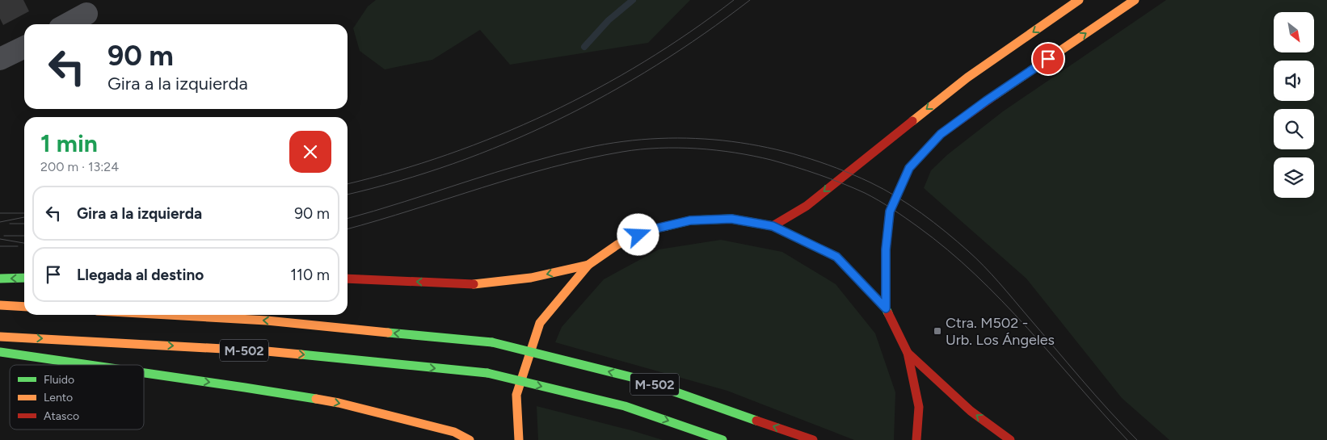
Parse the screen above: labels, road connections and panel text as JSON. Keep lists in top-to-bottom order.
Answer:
{
  "streets": {
    "main road": ["M-502"]
  },
  "places": {
    "transit": ["Ctra. M502 - Urb. Los Ángeles"]
  },
  "legend": ["Fluido", "Lento", "Atasco"],
  "north": "bottom right",
  "page": {
    "turn": ["90 m", "Gira a la izquierda"],
    "heading": ["1 min", "200 m · 13:24"],
    "list": [
      {
        "name": "Gira a la izquierda",
        "value": "90 m"
      },
      {
        "name": "Llegada al destino",
        "value": "110 m"
      }
    ]
  }
}
